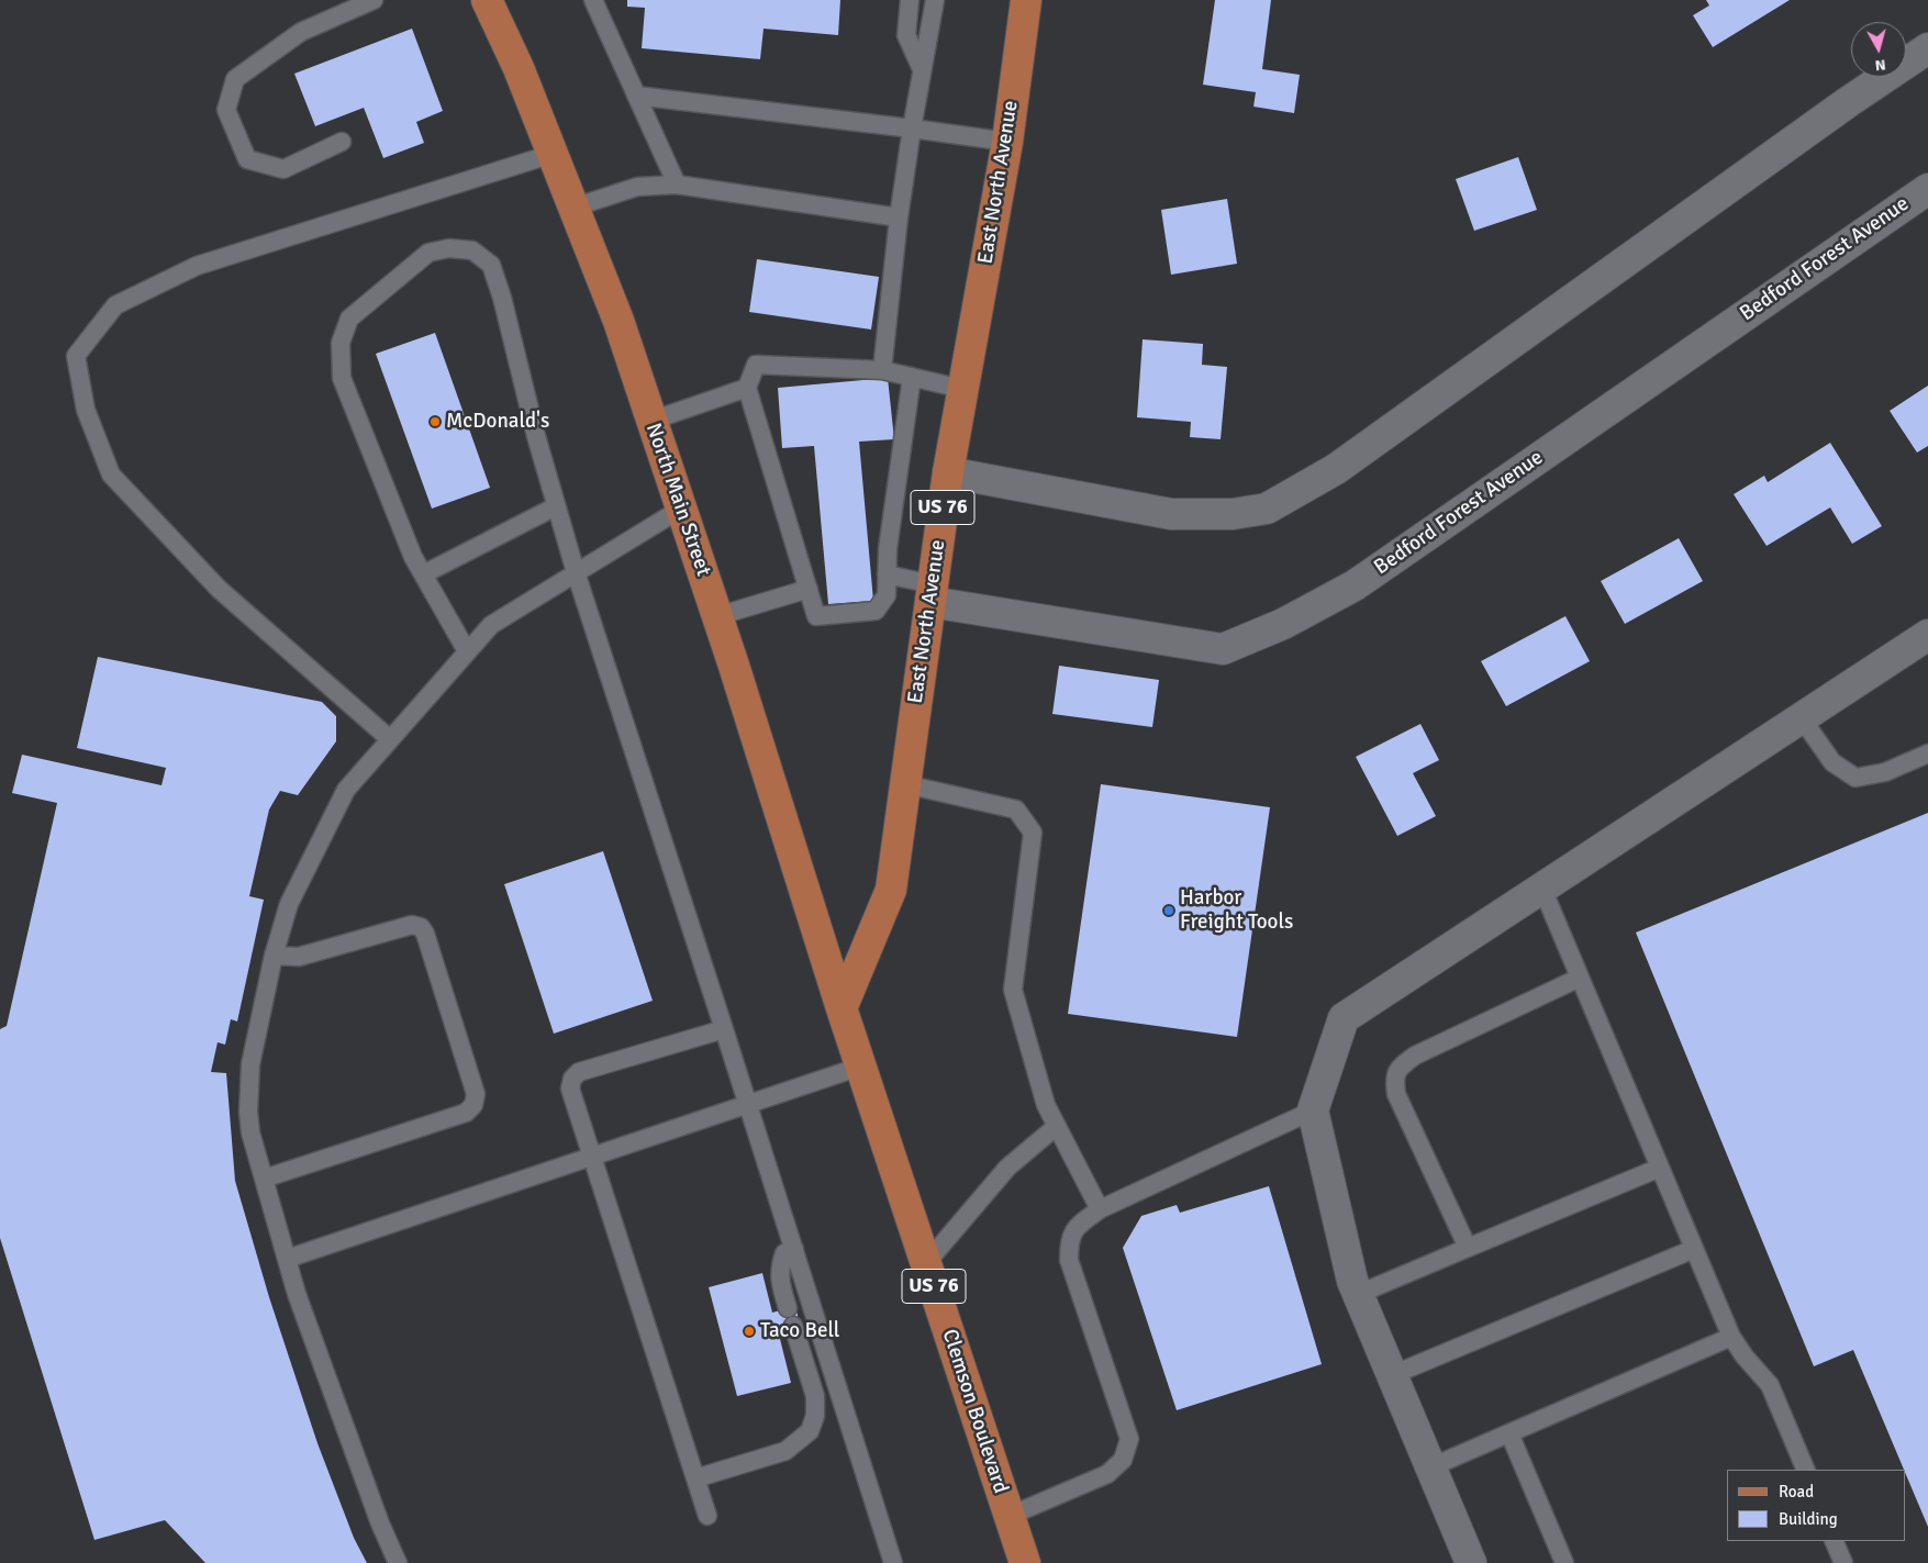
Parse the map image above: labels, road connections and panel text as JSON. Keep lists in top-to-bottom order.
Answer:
{
  "streets": {
    "main road": [
      "East North Avenue",
      "North Main Street",
      "US 76",
      "Clemson Boulevard"
    ],
    "street": ["Bedford Forest Avenue"]
  },
  "crossings": [
    ["East North Avenue", "Bedford Forest Avenue"],
    ["East North Avenue", "North Main Street"],
    ["East North Avenue", "Clemson Boulevard"],
    ["North Main Street", "Clemson Boulevard"]
  ],
  "places": ["McDonald's", "Harbor Freight Tools", "Taco Bell"],
  "legend": ["Road", "Building"],
  "north": "bottom"
}
